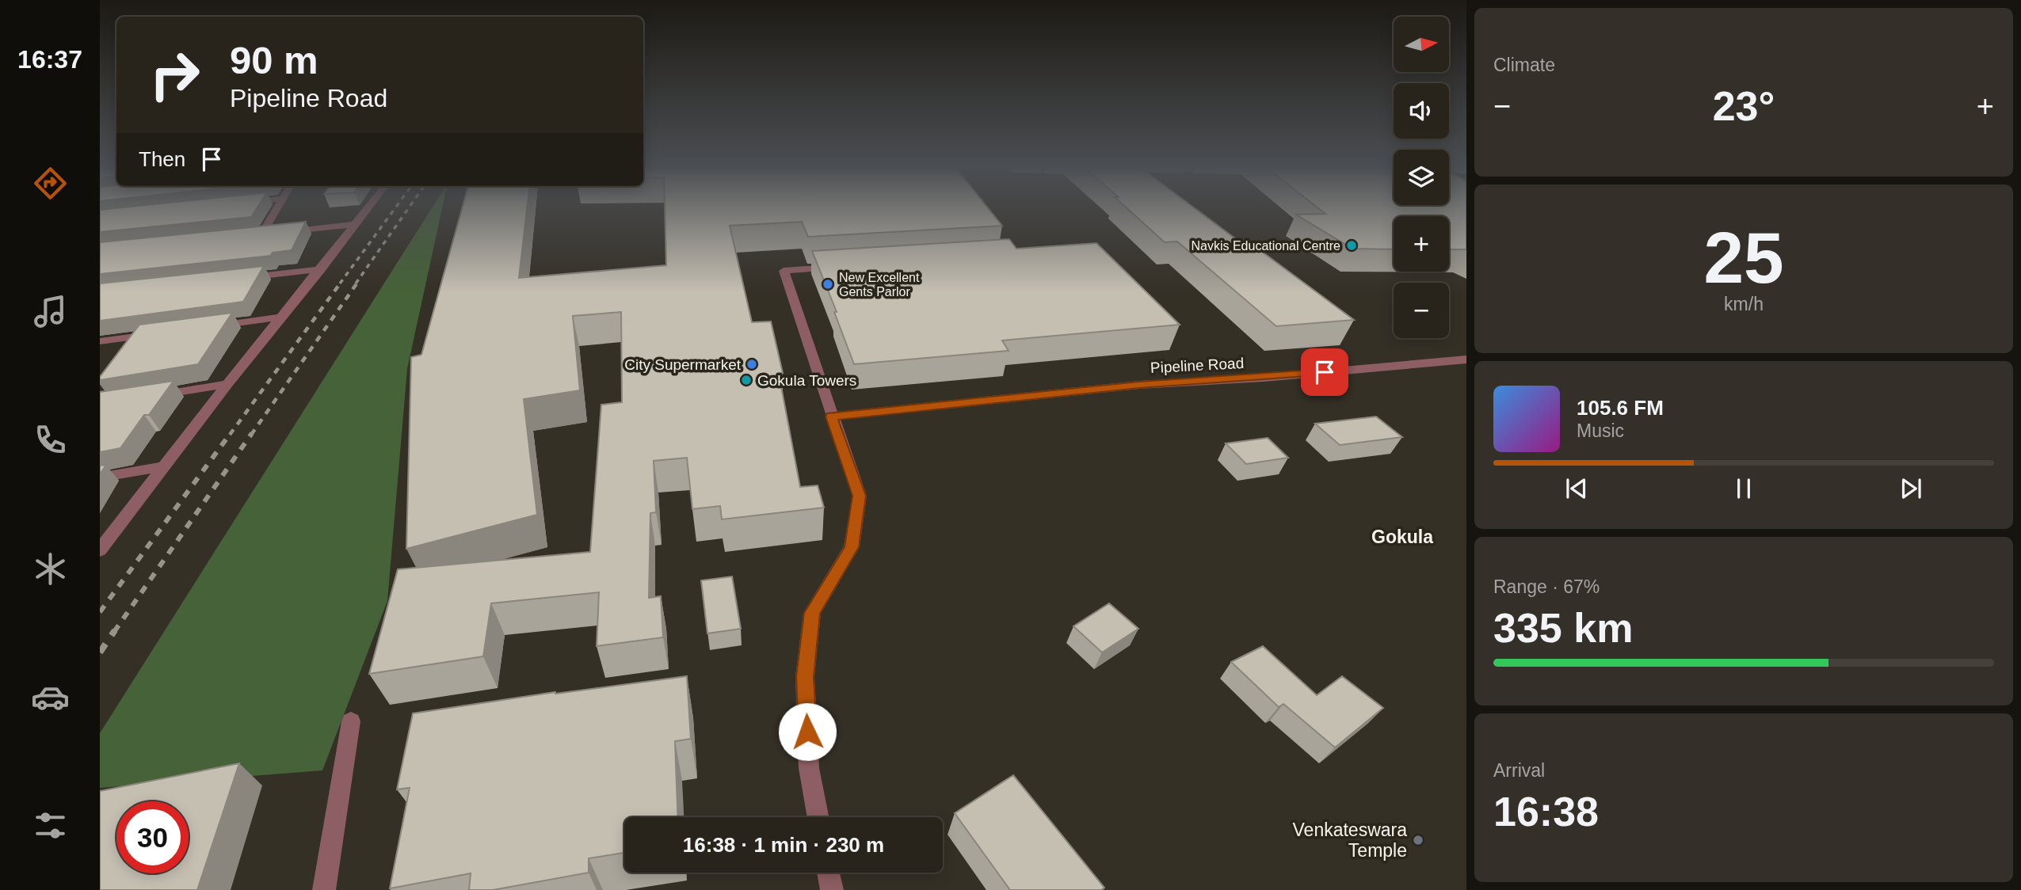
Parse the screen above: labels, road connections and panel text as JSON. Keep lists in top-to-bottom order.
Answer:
{
  "streets": {
    "street": ["Pipeline Road"]
  },
  "districts": ["Gokula"],
  "places": [
    "Navkis Educational Centre",
    "New Excellent Gents Parlor",
    "City Supermarket",
    "Gokula Towers",
    "Venkateswara Temple"
  ],
  "north": "right",
  "page": {
    "tabs": "16:37",
    "tile": [
      "Climate",
      ["25", "km/h"],
      ["Range · 67%", "335 km"],
      ["Arrival", "16:38"]
    ],
    "map_buttons": ["+", "−"],
    "turn": ["90 m", "Pipeline Road"],
    "heat": ["−", "23°", "+"],
    "then": "Then",
    "song": ["105.6 FM", "Music"],
    "limit": "30",
    "trip": "16:38 · 1 min · 230 m"
  }
}
